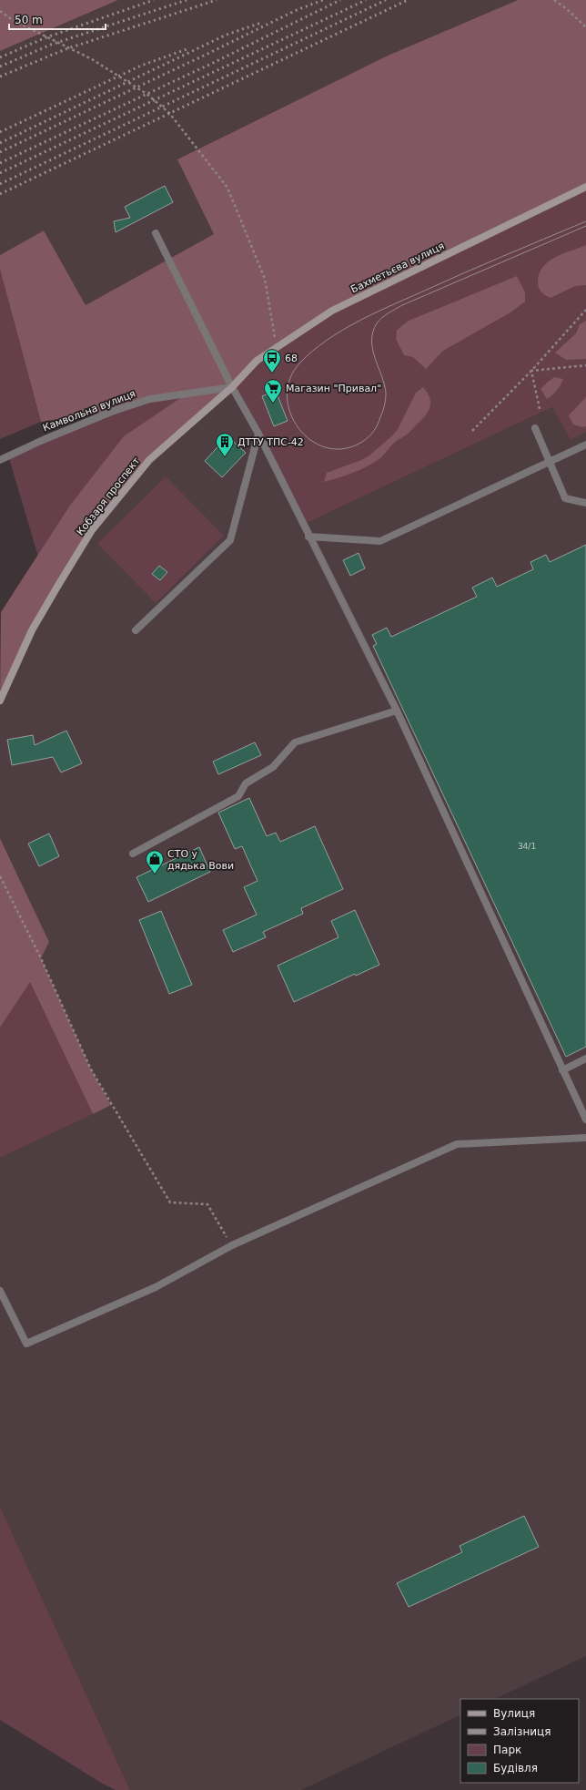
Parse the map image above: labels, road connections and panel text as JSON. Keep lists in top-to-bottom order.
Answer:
{
  "streets": {
    "main road": ["Бахметьєва вулиця", "Кобзаря проспект"],
    "street": ["Камвольна вулиця"]
  },
  "crossings": [
    ["Бахметьєва вулиця", "Камвольна вулиця"],
    ["Бахметьєва вулиця", "Кобзаря проспект"],
    ["Камвольна вулиця", "Кобзаря проспект"]
  ],
  "places": {
    "bus stop": ["68"],
    "supermarket": ["Магазин \"Привал\""],
    "building": ["ДТТУ ТПС-42"],
    "shop": ["СТО у дядька Вови"]
  },
  "house_numbers": ["34/1"],
  "legend": [
    "Вулиця",
    "Залізниця",
    "Парк",
    "Будівля"
  ],
  "scale_bar": "50 m"
}
